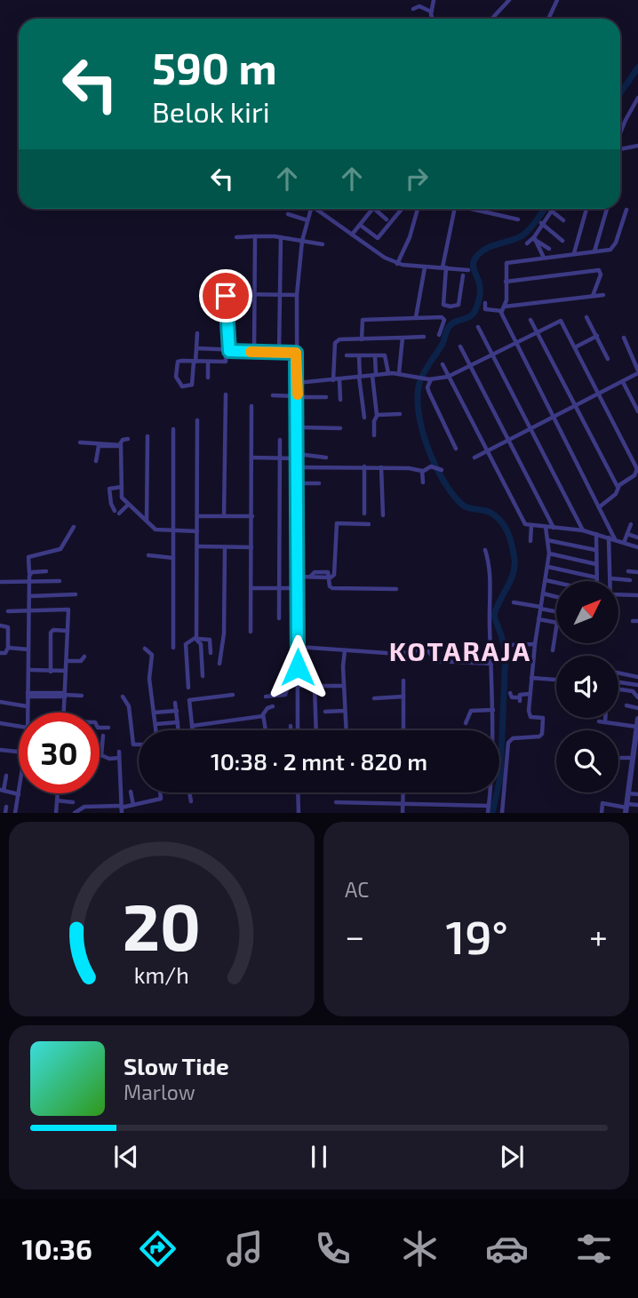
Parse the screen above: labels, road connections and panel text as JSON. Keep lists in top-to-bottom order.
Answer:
{
  "districts": ["KOTARAJA"],
  "north": "top right",
  "page": {
    "turn": ["590 m", "Belok kiri"],
    "limit": "30",
    "trip": "10:38 · 2 mnt · 820 m",
    "tile": "AC",
    "heat": ["−", "19°", "+"],
    "song": ["Slow Tide", "Marlow"],
    "tabs": "10:36",
    "gauge": ["20", "km/h"]
  }
}
